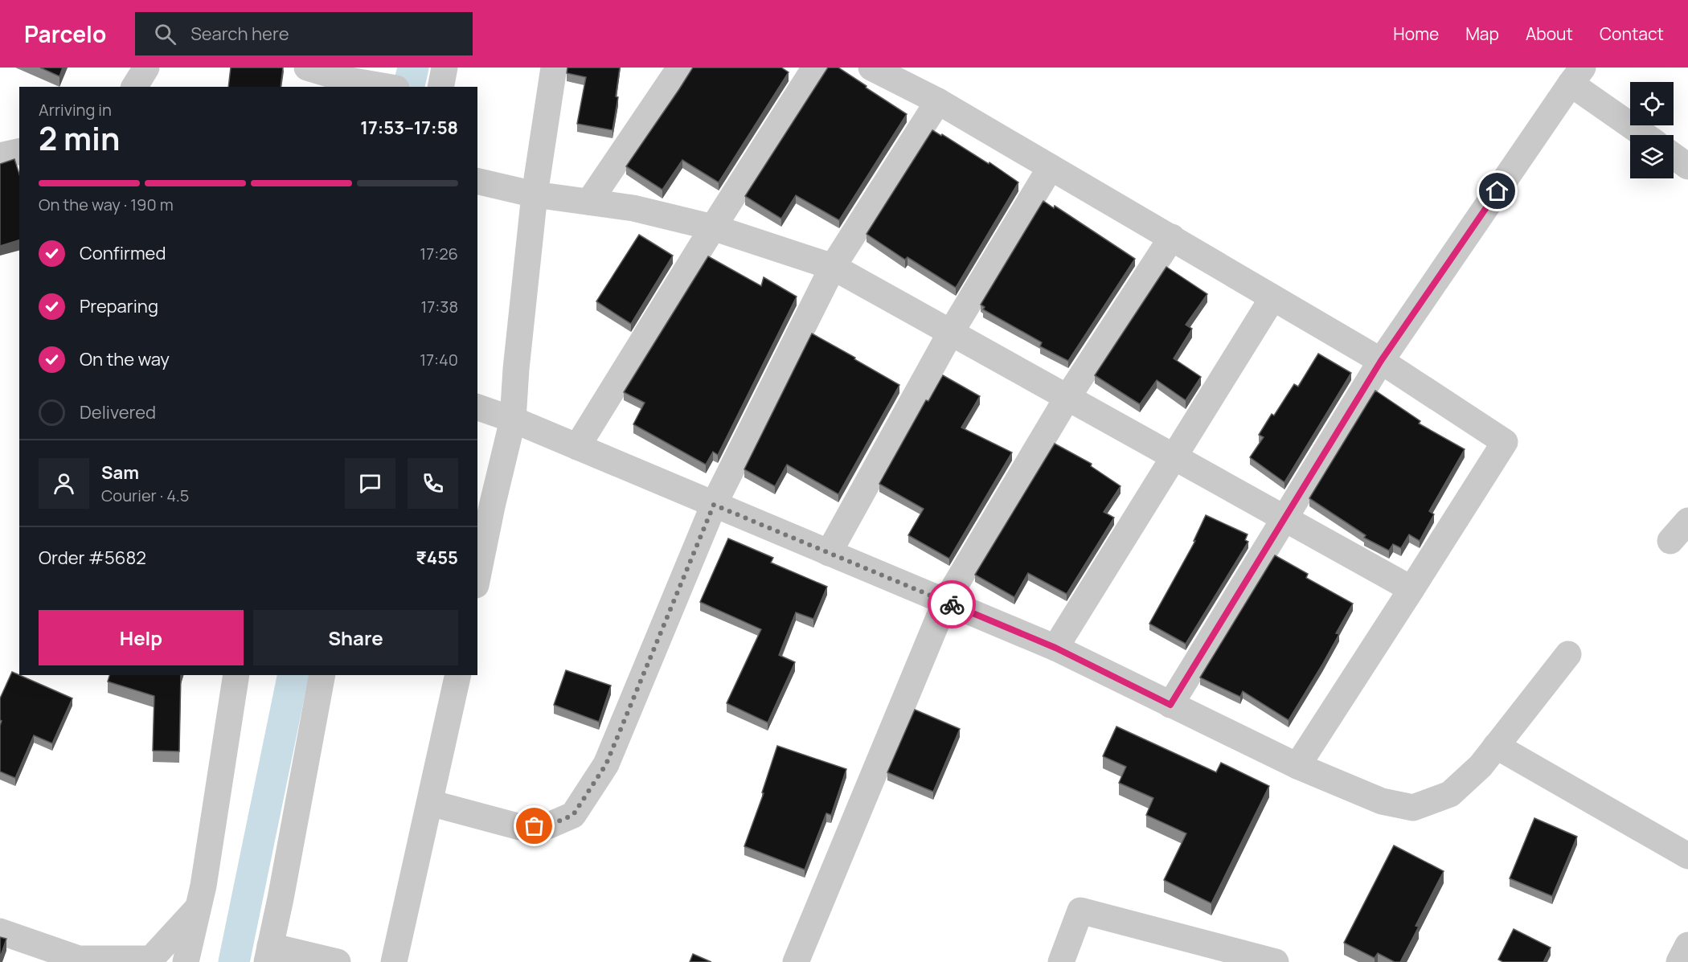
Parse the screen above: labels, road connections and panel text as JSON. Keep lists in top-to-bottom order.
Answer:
{
  "page": {
    "header": "Parcelo",
    "search": "Search here",
    "nav": [
      "Home",
      "Map",
      "About",
      "Contact"
    ],
    "heading": ["2 min", "Arriving in", "17:53–17:58"],
    "panel": [
      "Sam",
      "Courier · 4.5",
      "Order #5682",
      "₹455"
    ],
    "bar": "On the way · 190 m",
    "list": [
      ["Confirmed", "17:26"],
      ["Preparing", "17:38"],
      ["On the way", "17:40"],
      "Delivered"
    ],
    "buttons": ["Help", "Share"]
  }
}
